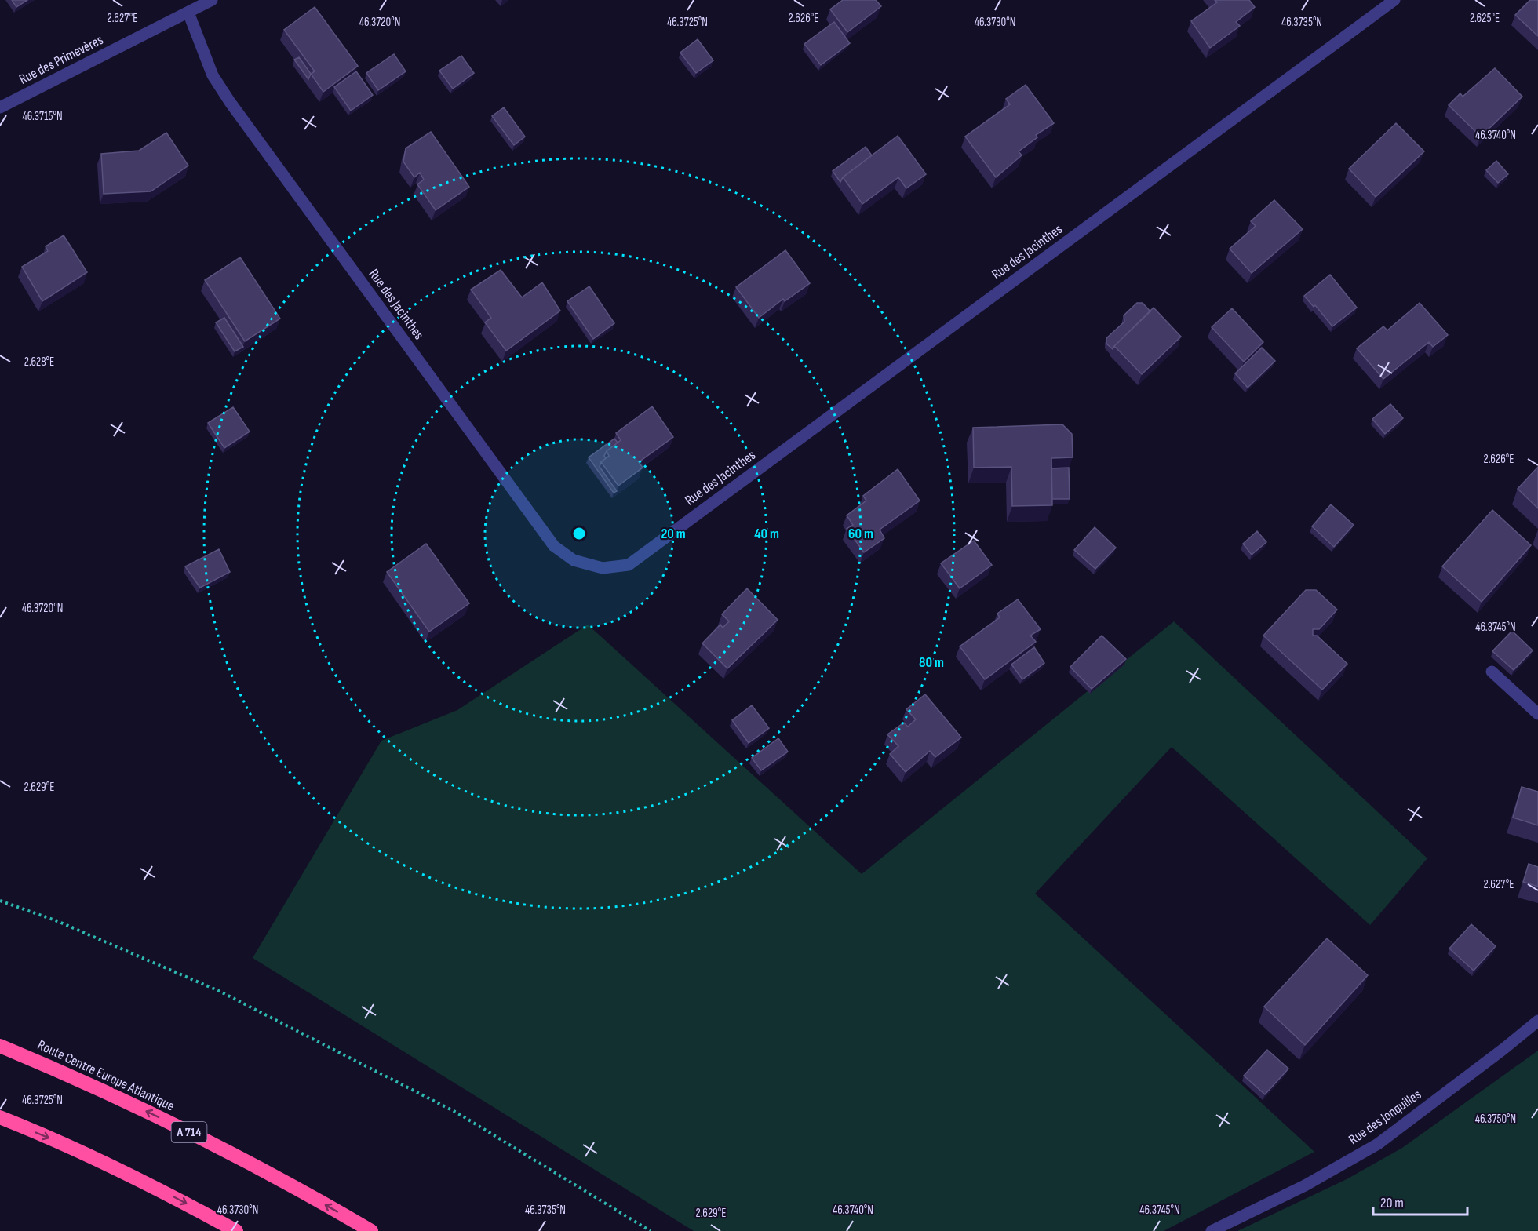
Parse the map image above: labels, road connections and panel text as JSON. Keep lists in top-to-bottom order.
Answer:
{
  "streets": {
    "highway": ["Route Centre Europe Atlantique", "A 714"],
    "street": ["Rue des Primevères", "Rue des Jacinthes", "Rue des Jonquilles"]
  },
  "crossings": [
    ["Rue des Primevères", "Rue des Jacinthes"]
  ],
  "scale_bar": "20 m",
  "coordinates": [
    "2.625°E",
    "2.627°E",
    "2.626°E",
    "46.3720°N",
    "46.3725°N",
    "46.3730°N",
    "46.3735°N",
    "46.3715°N",
    "46.3740°N",
    "2.628°E",
    "46.3745°N",
    "2.629°E",
    "46.3750°N"
  ],
  "rings": [
    "20 m",
    "40 m",
    "60 m",
    "80 m"
  ]
}
